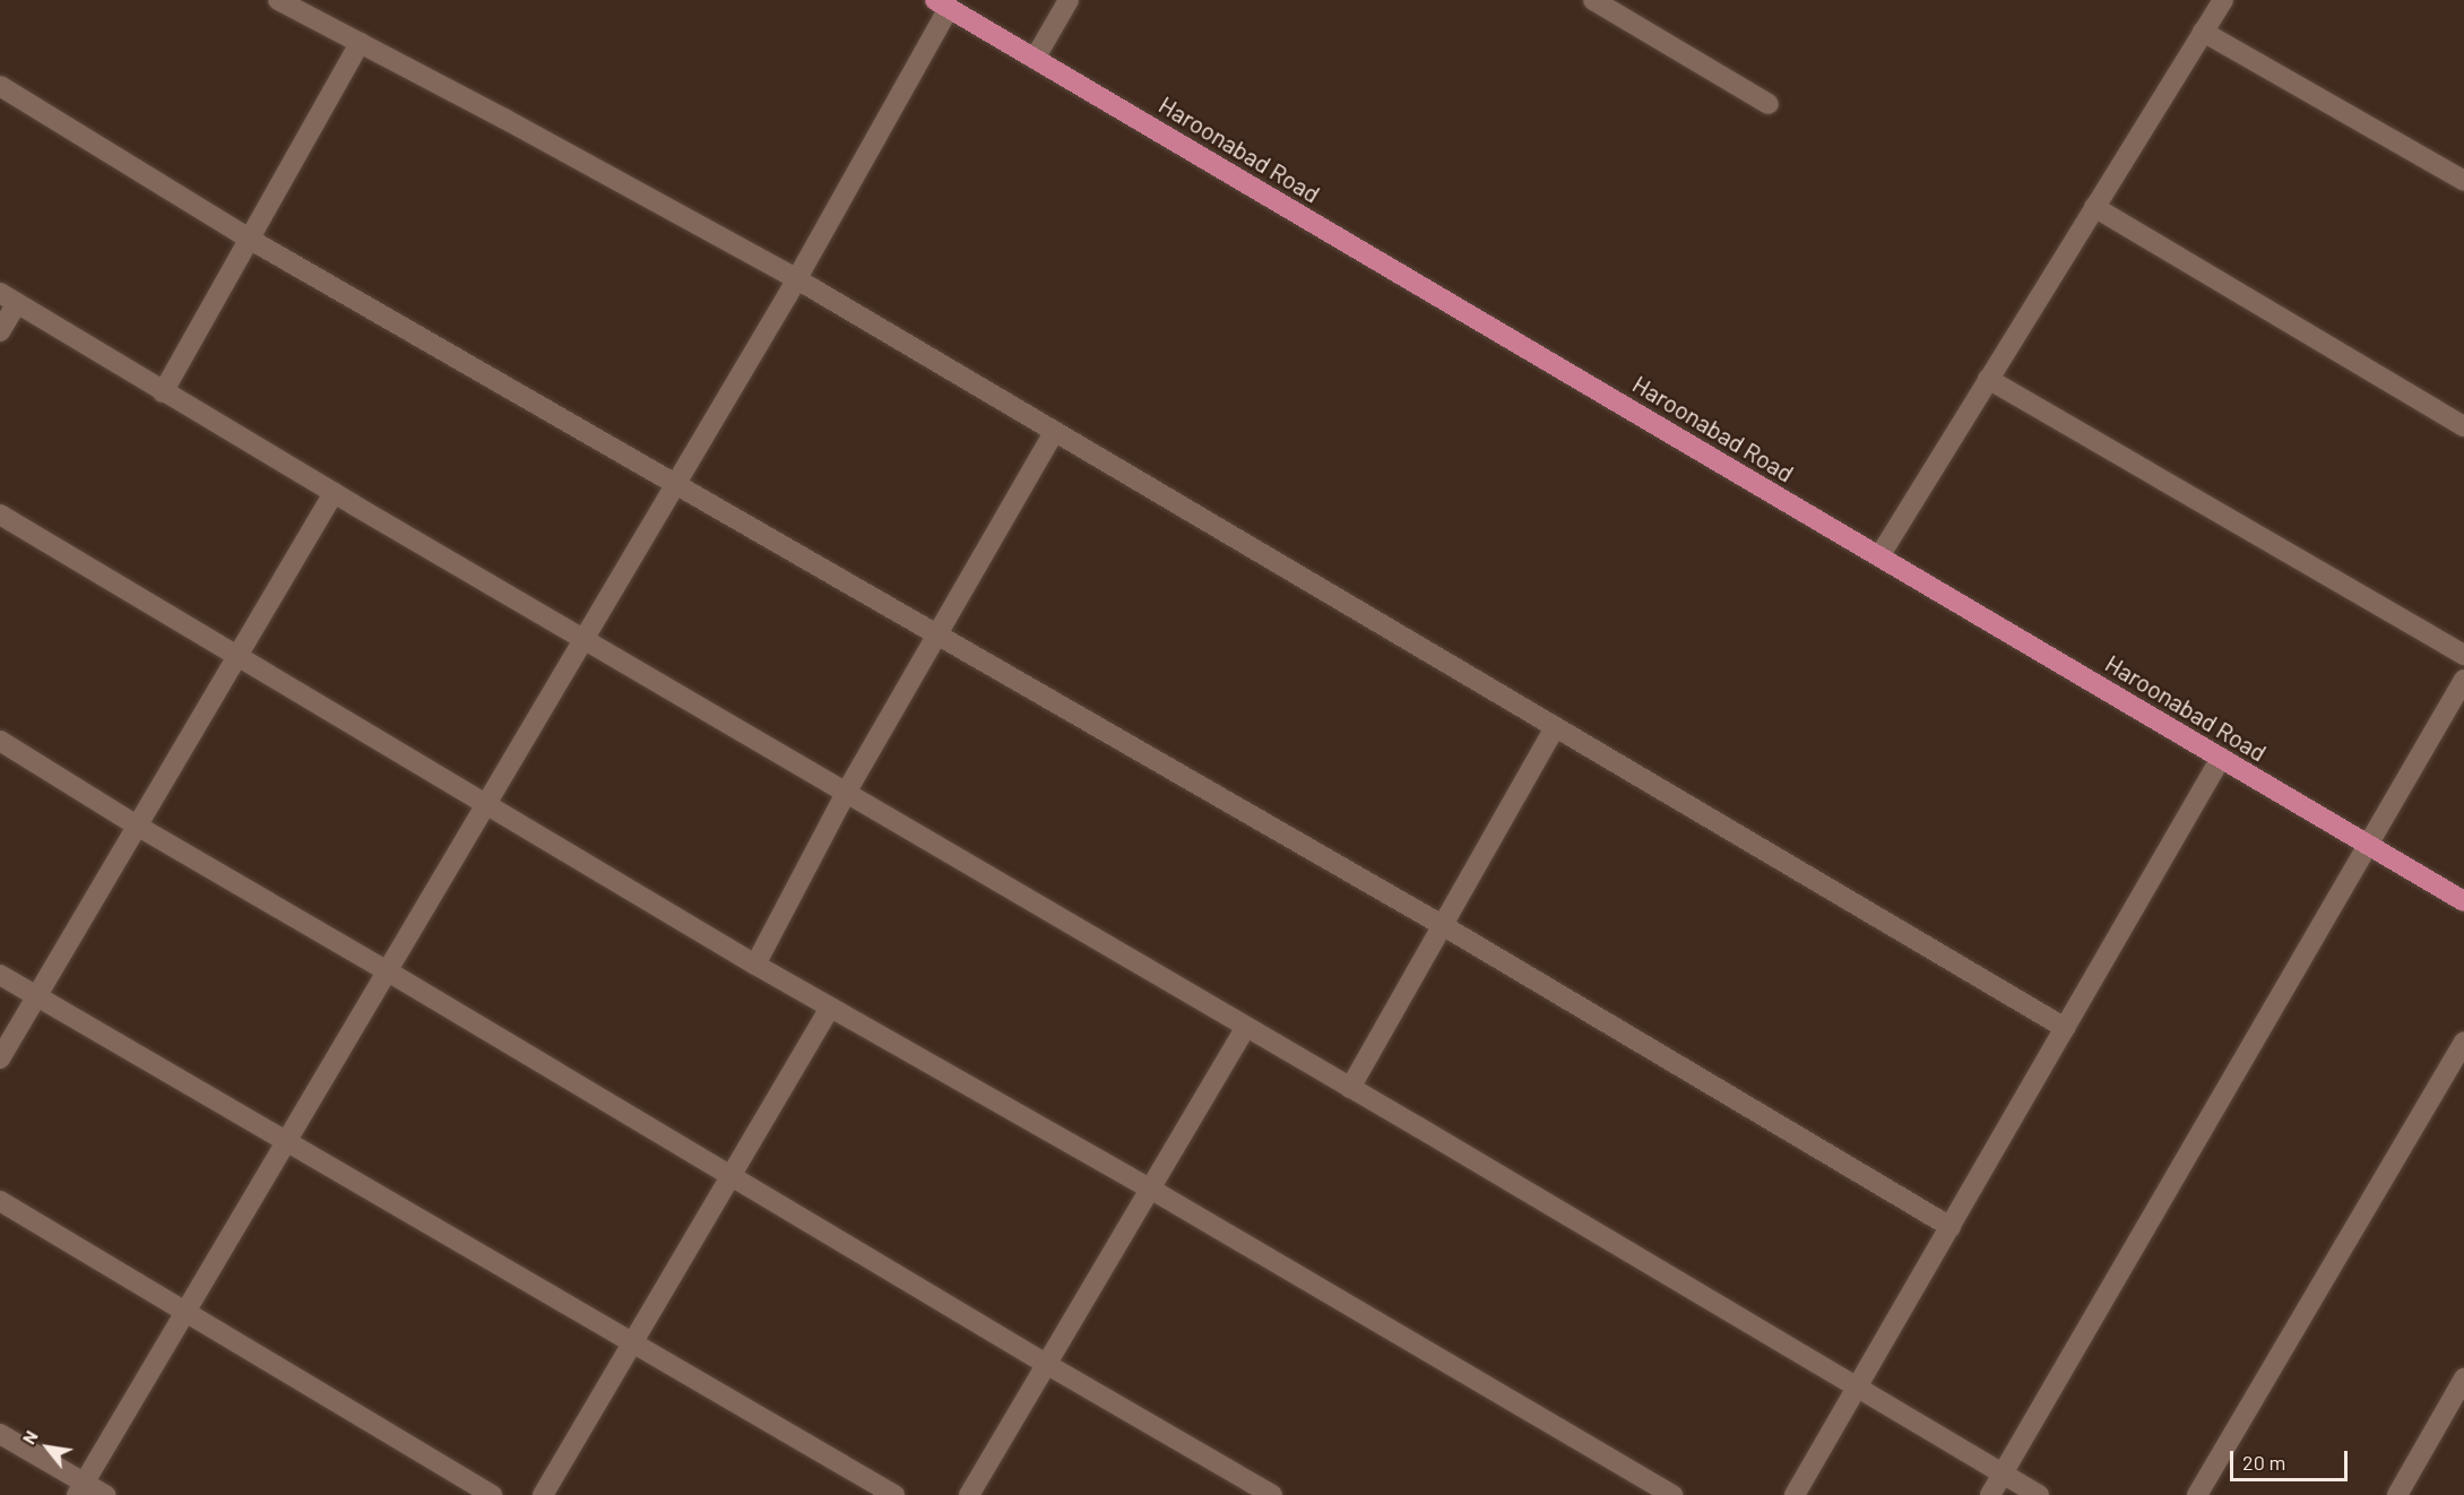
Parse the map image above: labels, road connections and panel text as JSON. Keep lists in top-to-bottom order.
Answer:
{
  "streets": {
    "main road": ["Haroonabad Road"]
  },
  "scale_bar": "20 m",
  "north": "top left"
}
